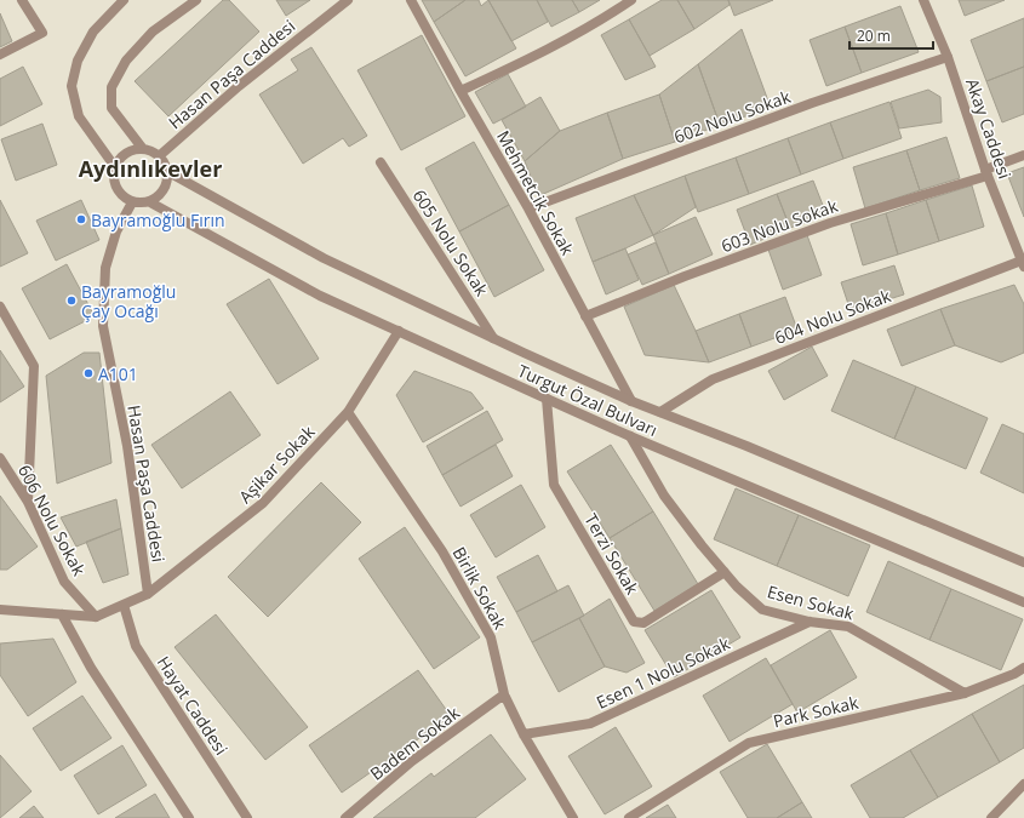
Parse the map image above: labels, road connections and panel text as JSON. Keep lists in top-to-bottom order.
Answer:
{
  "streets": {
    "street": [
      "Hasan Paşa Caddesi",
      "602 Nolu Sokak",
      "Akay Caddesi",
      "Mehmetcik Sokak",
      "603 Nolu Sokak",
      "605 Nolu Sokak",
      "604 Nolu Sokak",
      "Turgut Özal Bulvarı",
      "Aşikar Sokak",
      "606 Nolu Sokak",
      "Terzi Sokak",
      "Birlik Sokak",
      "Esen Sokak",
      "Esen 1 Nolu Sokak",
      "Hayat Caddesi",
      "Park Sokak",
      "Badem Sokak"
    ]
  },
  "crossings": [
    ["Hasan Paşa Caddesi", "Turgut Özal Bulvarı"],
    ["Hasan Paşa Caddesi", "Aşikar Sokak"],
    ["602 Nolu Sokak", "Akay Caddesi"],
    ["602 Nolu Sokak", "Mehmetcik Sokak"],
    ["Akay Caddesi", "603 Nolu Sokak"],
    ["Akay Caddesi", "604 Nolu Sokak"],
    ["Mehmetcik Sokak", "603 Nolu Sokak"],
    ["Mehmetcik Sokak", "Turgut Özal Bulvarı"],
    ["605 Nolu Sokak", "Turgut Özal Bulvarı"],
    ["604 Nolu Sokak", "Turgut Özal Bulvarı"],
    ["Turgut Özal Bulvarı", "Aşikar Sokak"],
    ["Turgut Özal Bulvarı", "Terzi Sokak"],
    ["Turgut Özal Bulvarı", "Esen Sokak"],
    ["Aşikar Sokak", "Birlik Sokak"],
    ["Terzi Sokak", "Esen Sokak"],
    ["Birlik Sokak", "Esen 1 Nolu Sokak"],
    ["Birlik Sokak", "Badem Sokak"],
    ["Esen Sokak", "Esen 1 Nolu Sokak"],
    ["Esen Sokak", "Park Sokak"]
  ],
  "districts": ["Aydınlıkevler"],
  "places": ["Bayramoğlu Fırın", "Bayramoğlu Çay Ocağı", "A101"],
  "scale_bar": "20 m"
}
